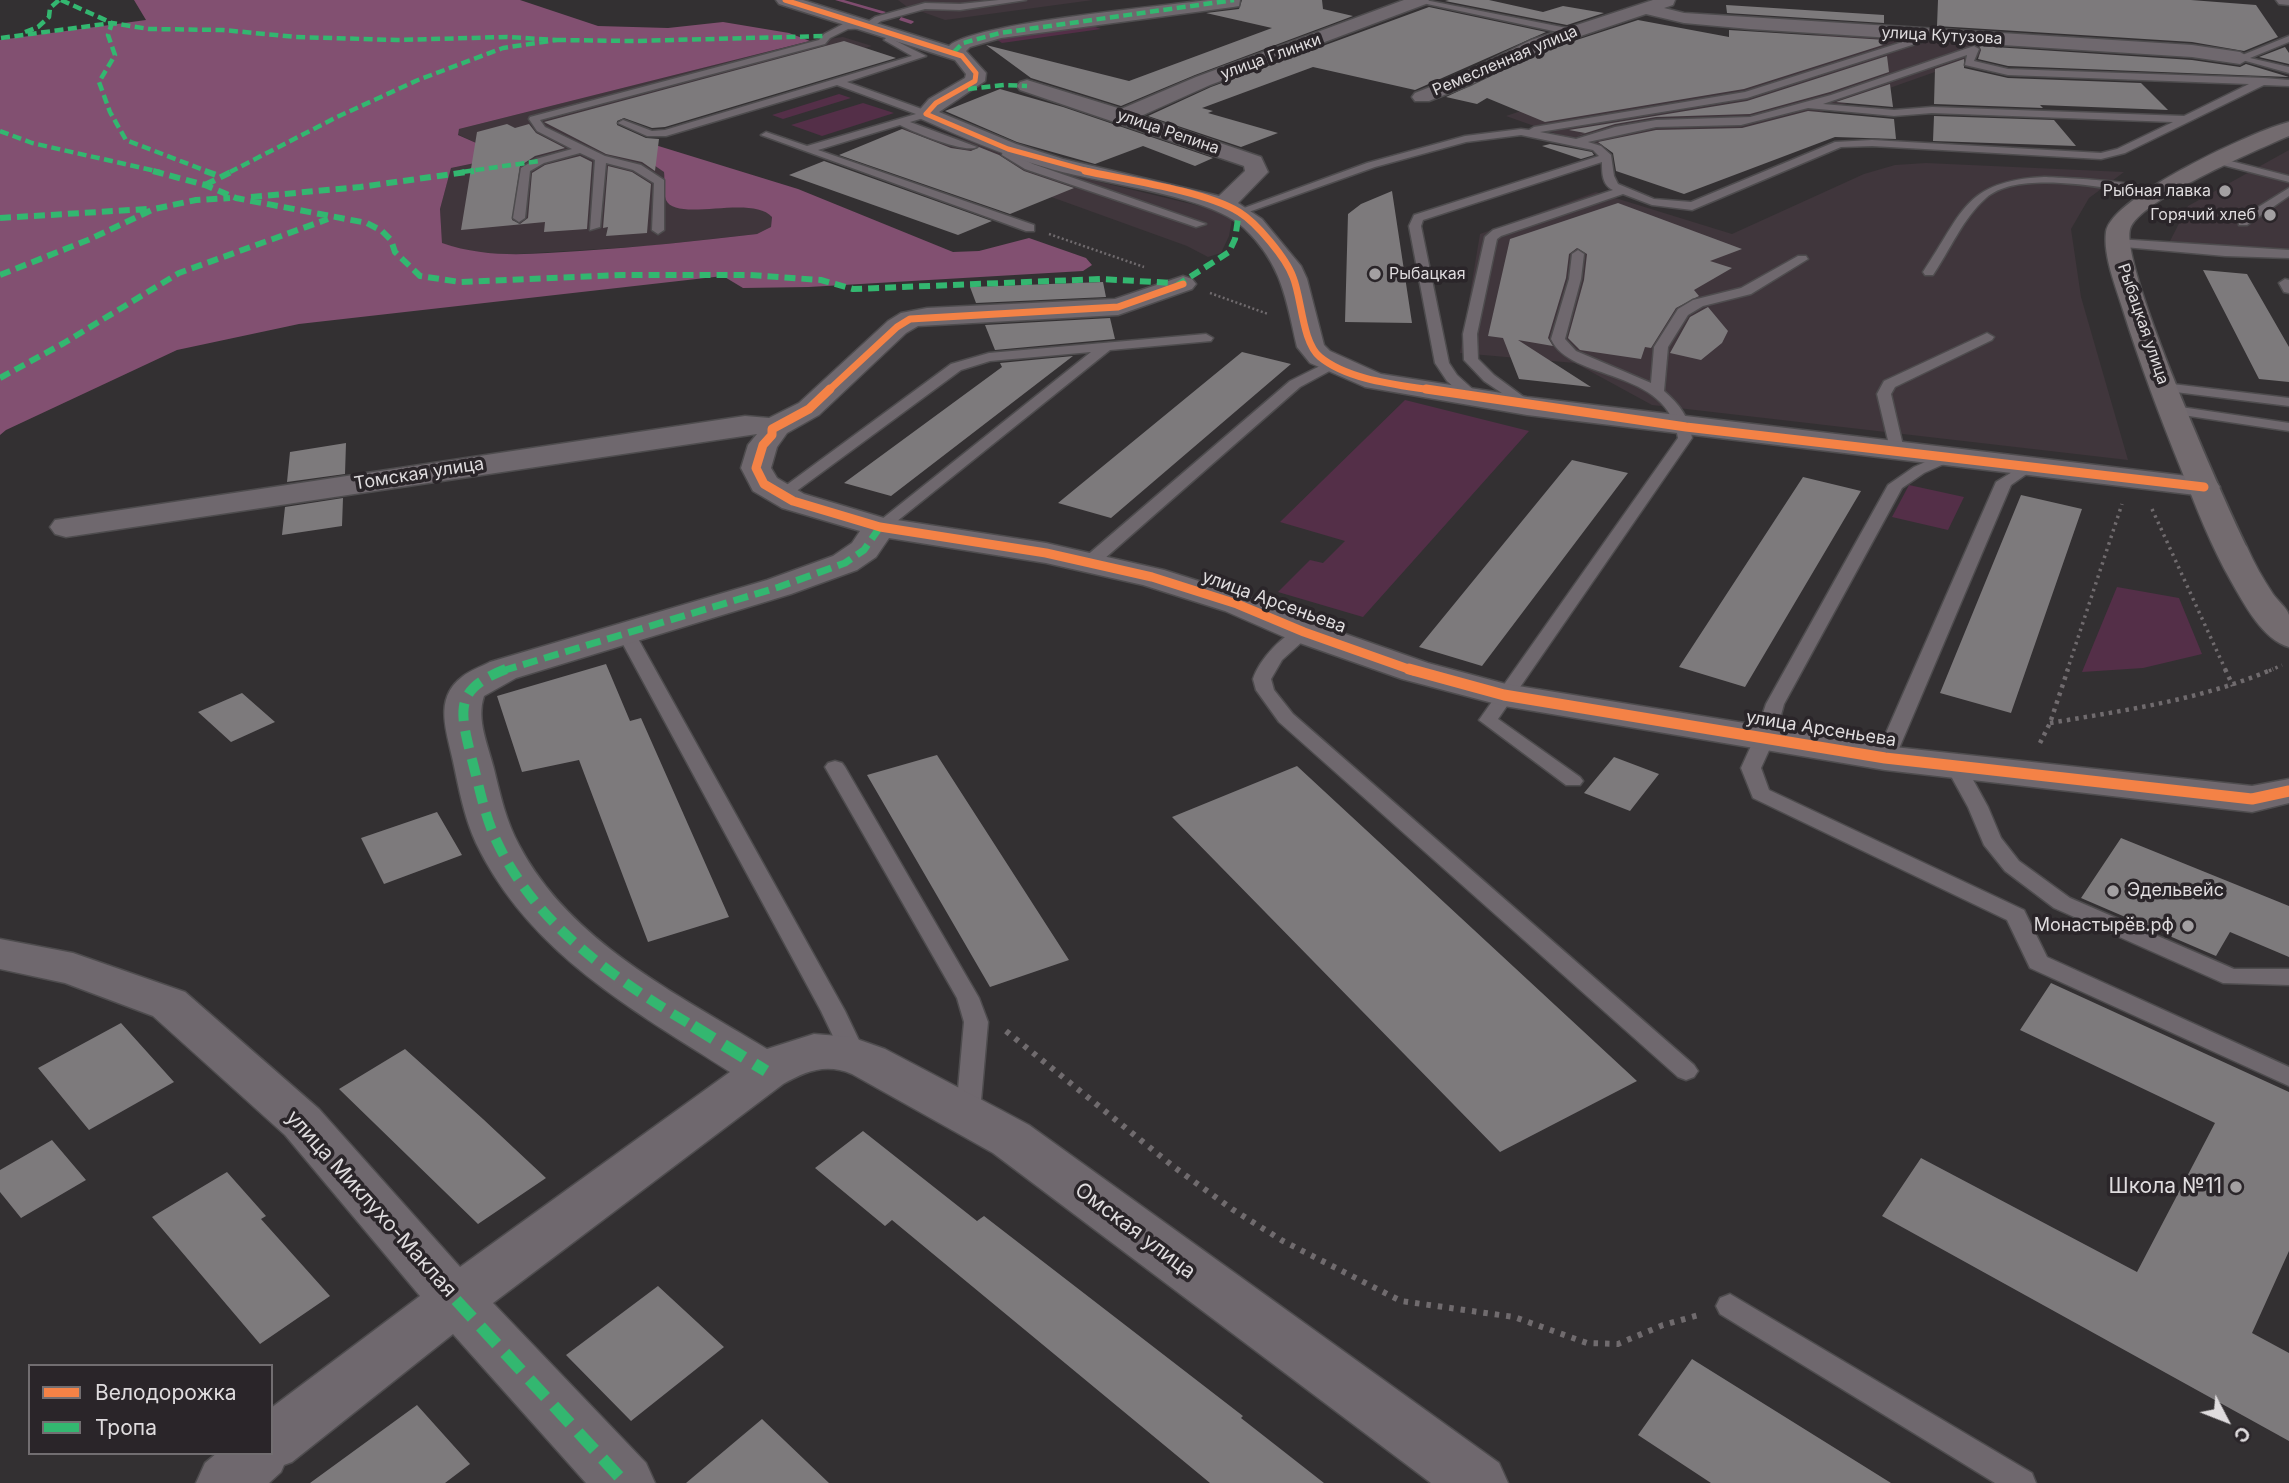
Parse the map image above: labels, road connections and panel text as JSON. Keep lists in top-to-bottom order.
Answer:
{
  "streets": {
    "main road": ["Рыбацкая улица"],
    "street": [
      "улица Кутузова",
      "улица Глинки",
      "Ремесленная улица",
      "улица Репина",
      "Томская улица",
      "улица Арсеньева",
      "улица Миклухо-Маклая",
      "Омская улица"
    ]
  },
  "crossings": [
    ["улица Кутузова", "Ремесленная улица"],
    ["улица Глинки", "улица Репина"],
    ["Томская улица", "улица Арсеньева"],
    ["улица Миклухо-Маклая", "Омская улица"]
  ],
  "places": [
    "Рыбная лавка",
    "Горячий хлеб",
    "Рыбацкая",
    "Эдельвейс",
    "Монастырёв.рф",
    "Школа №11"
  ],
  "legend": ["Велодорожка", "Тропа"],
  "north": "bottom right"
}
